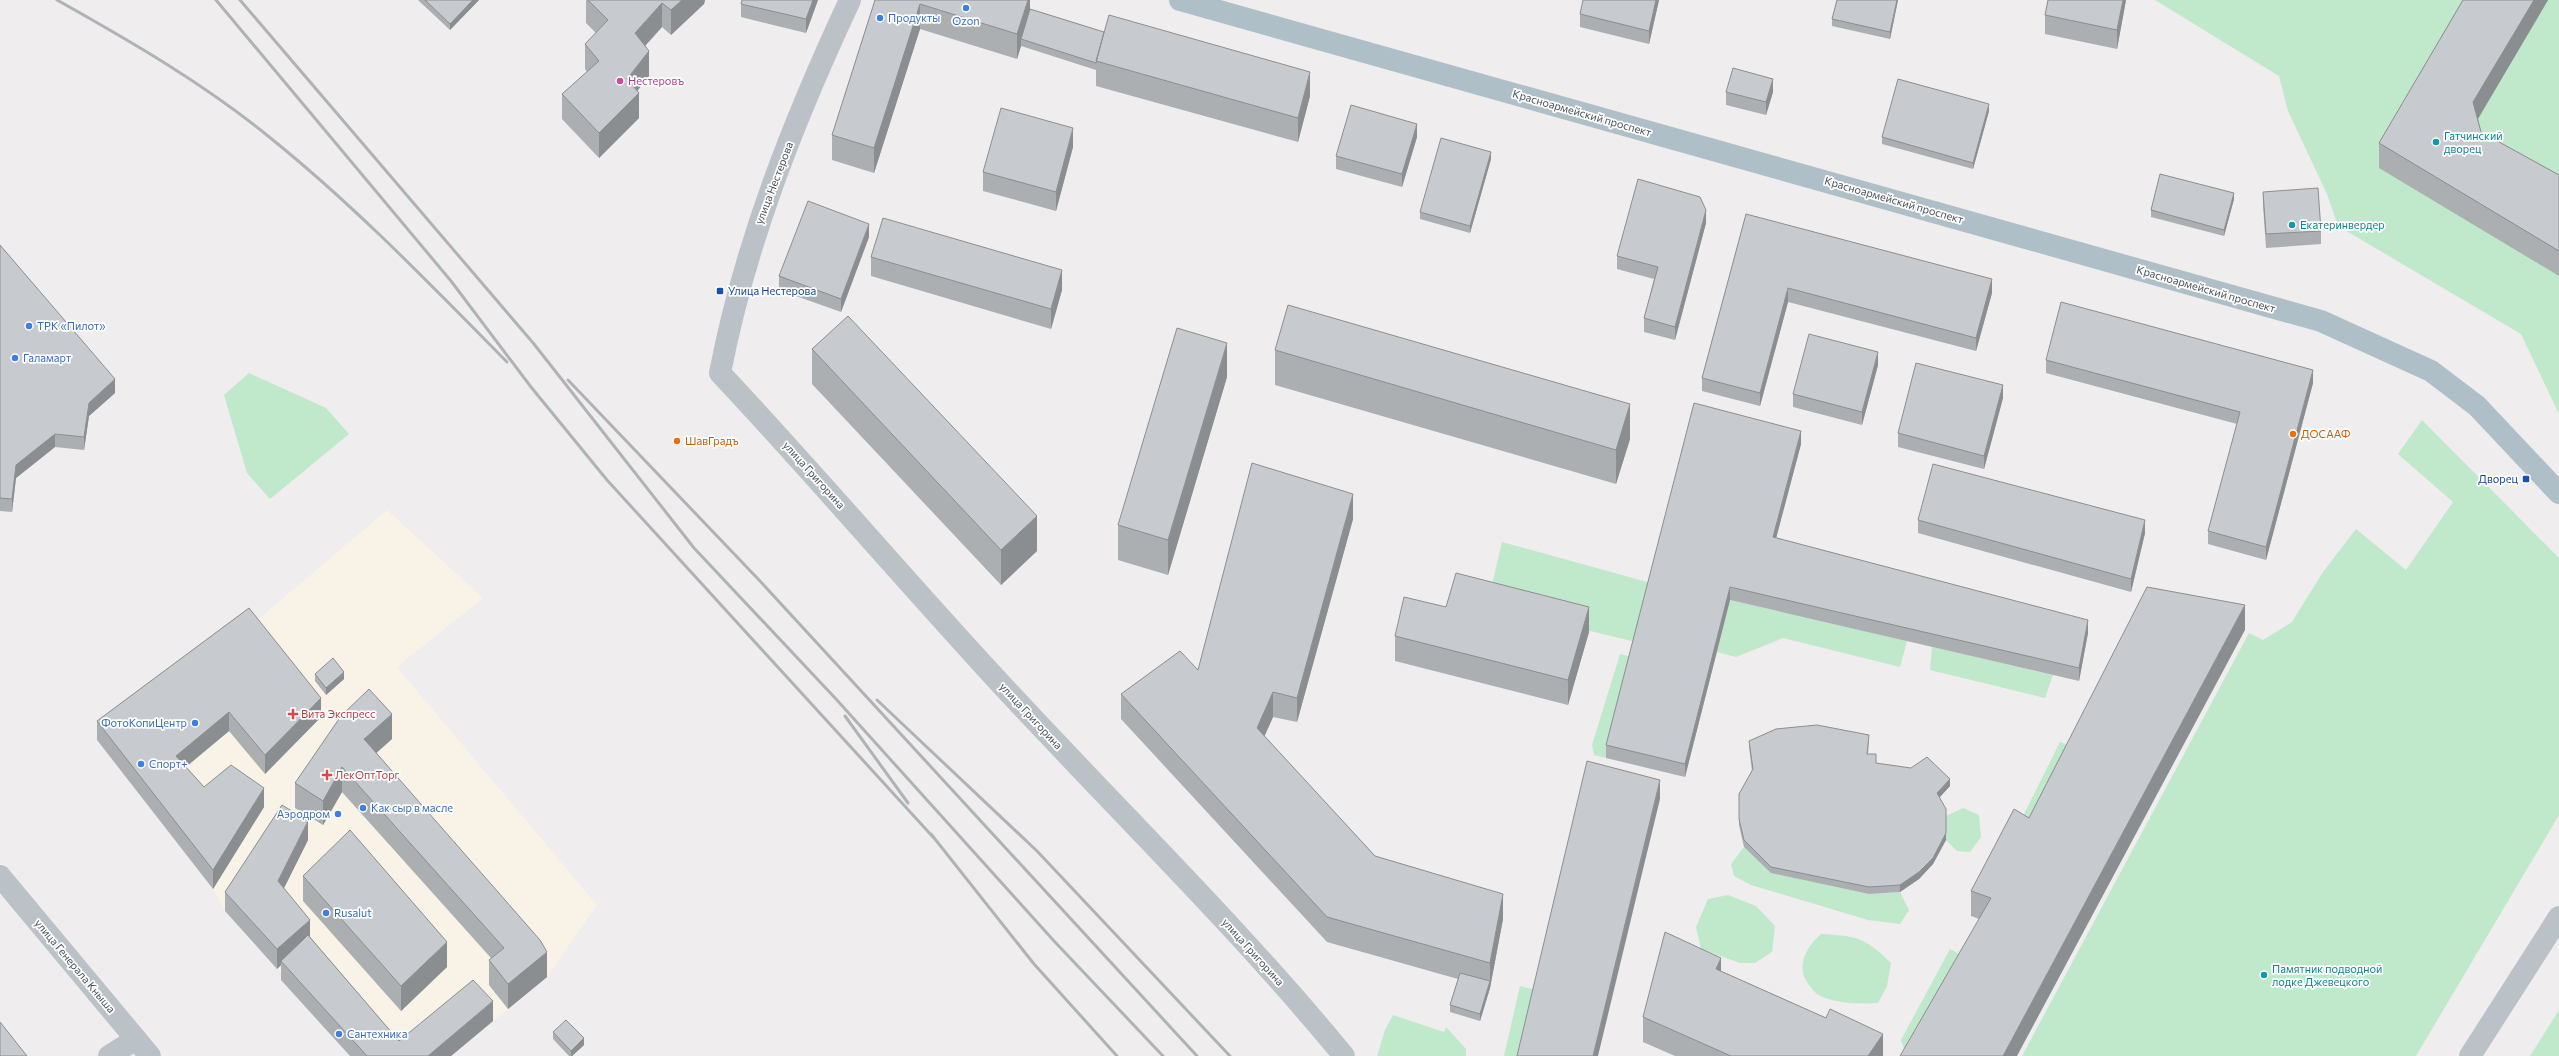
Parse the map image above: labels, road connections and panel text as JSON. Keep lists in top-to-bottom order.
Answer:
{
  "streets": {
    "main road": ["Красноармейский проспект"],
    "street": ["улица Нестерова", "улица Григорина", "улица Генерала Кныша"]
  },
  "crossings": [
    ["улица Нестерова", "улица Григорина"]
  ],
  "places": {
    "other": [
      "Ozon",
      "Продукты",
      "Нестеровъ",
      "Гатчинский дворец",
      "Екатеринвердер",
      "ТРК «Пилот»",
      "Галамарт",
      "ДОСААФ",
      "ШавГрадъ",
      "ФотоКопиЦентр",
      "Спорт+",
      "Как сыр в масле",
      "Аэродром",
      "Rusalut",
      "Памятник подводной лодке Джевецкого",
      "Сантехника"
    ],
    "transit": ["Улица Нестерова", "Дворец"],
    "health": ["Вита Экспресс", "ЛекОптТорг"]
  }
}
